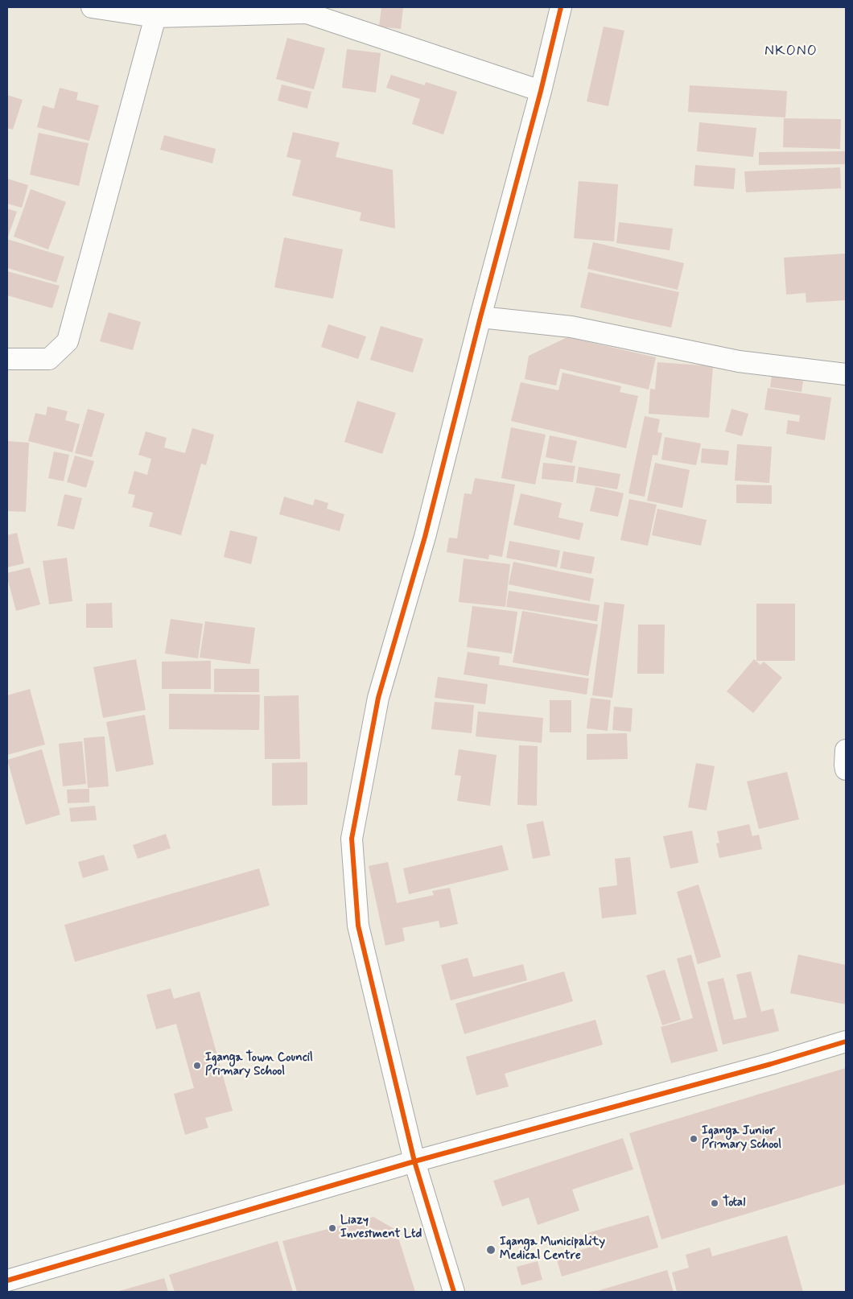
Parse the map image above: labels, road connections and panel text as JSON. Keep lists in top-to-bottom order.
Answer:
{
  "districts": ["NKONO"],
  "places": [
    "Iganga Town Council Primary School",
    "Iganga Junior Primary School",
    "Total",
    "Liazy Investment Ltd",
    "Iganga Municipality Medical Centre"
  ]
}
